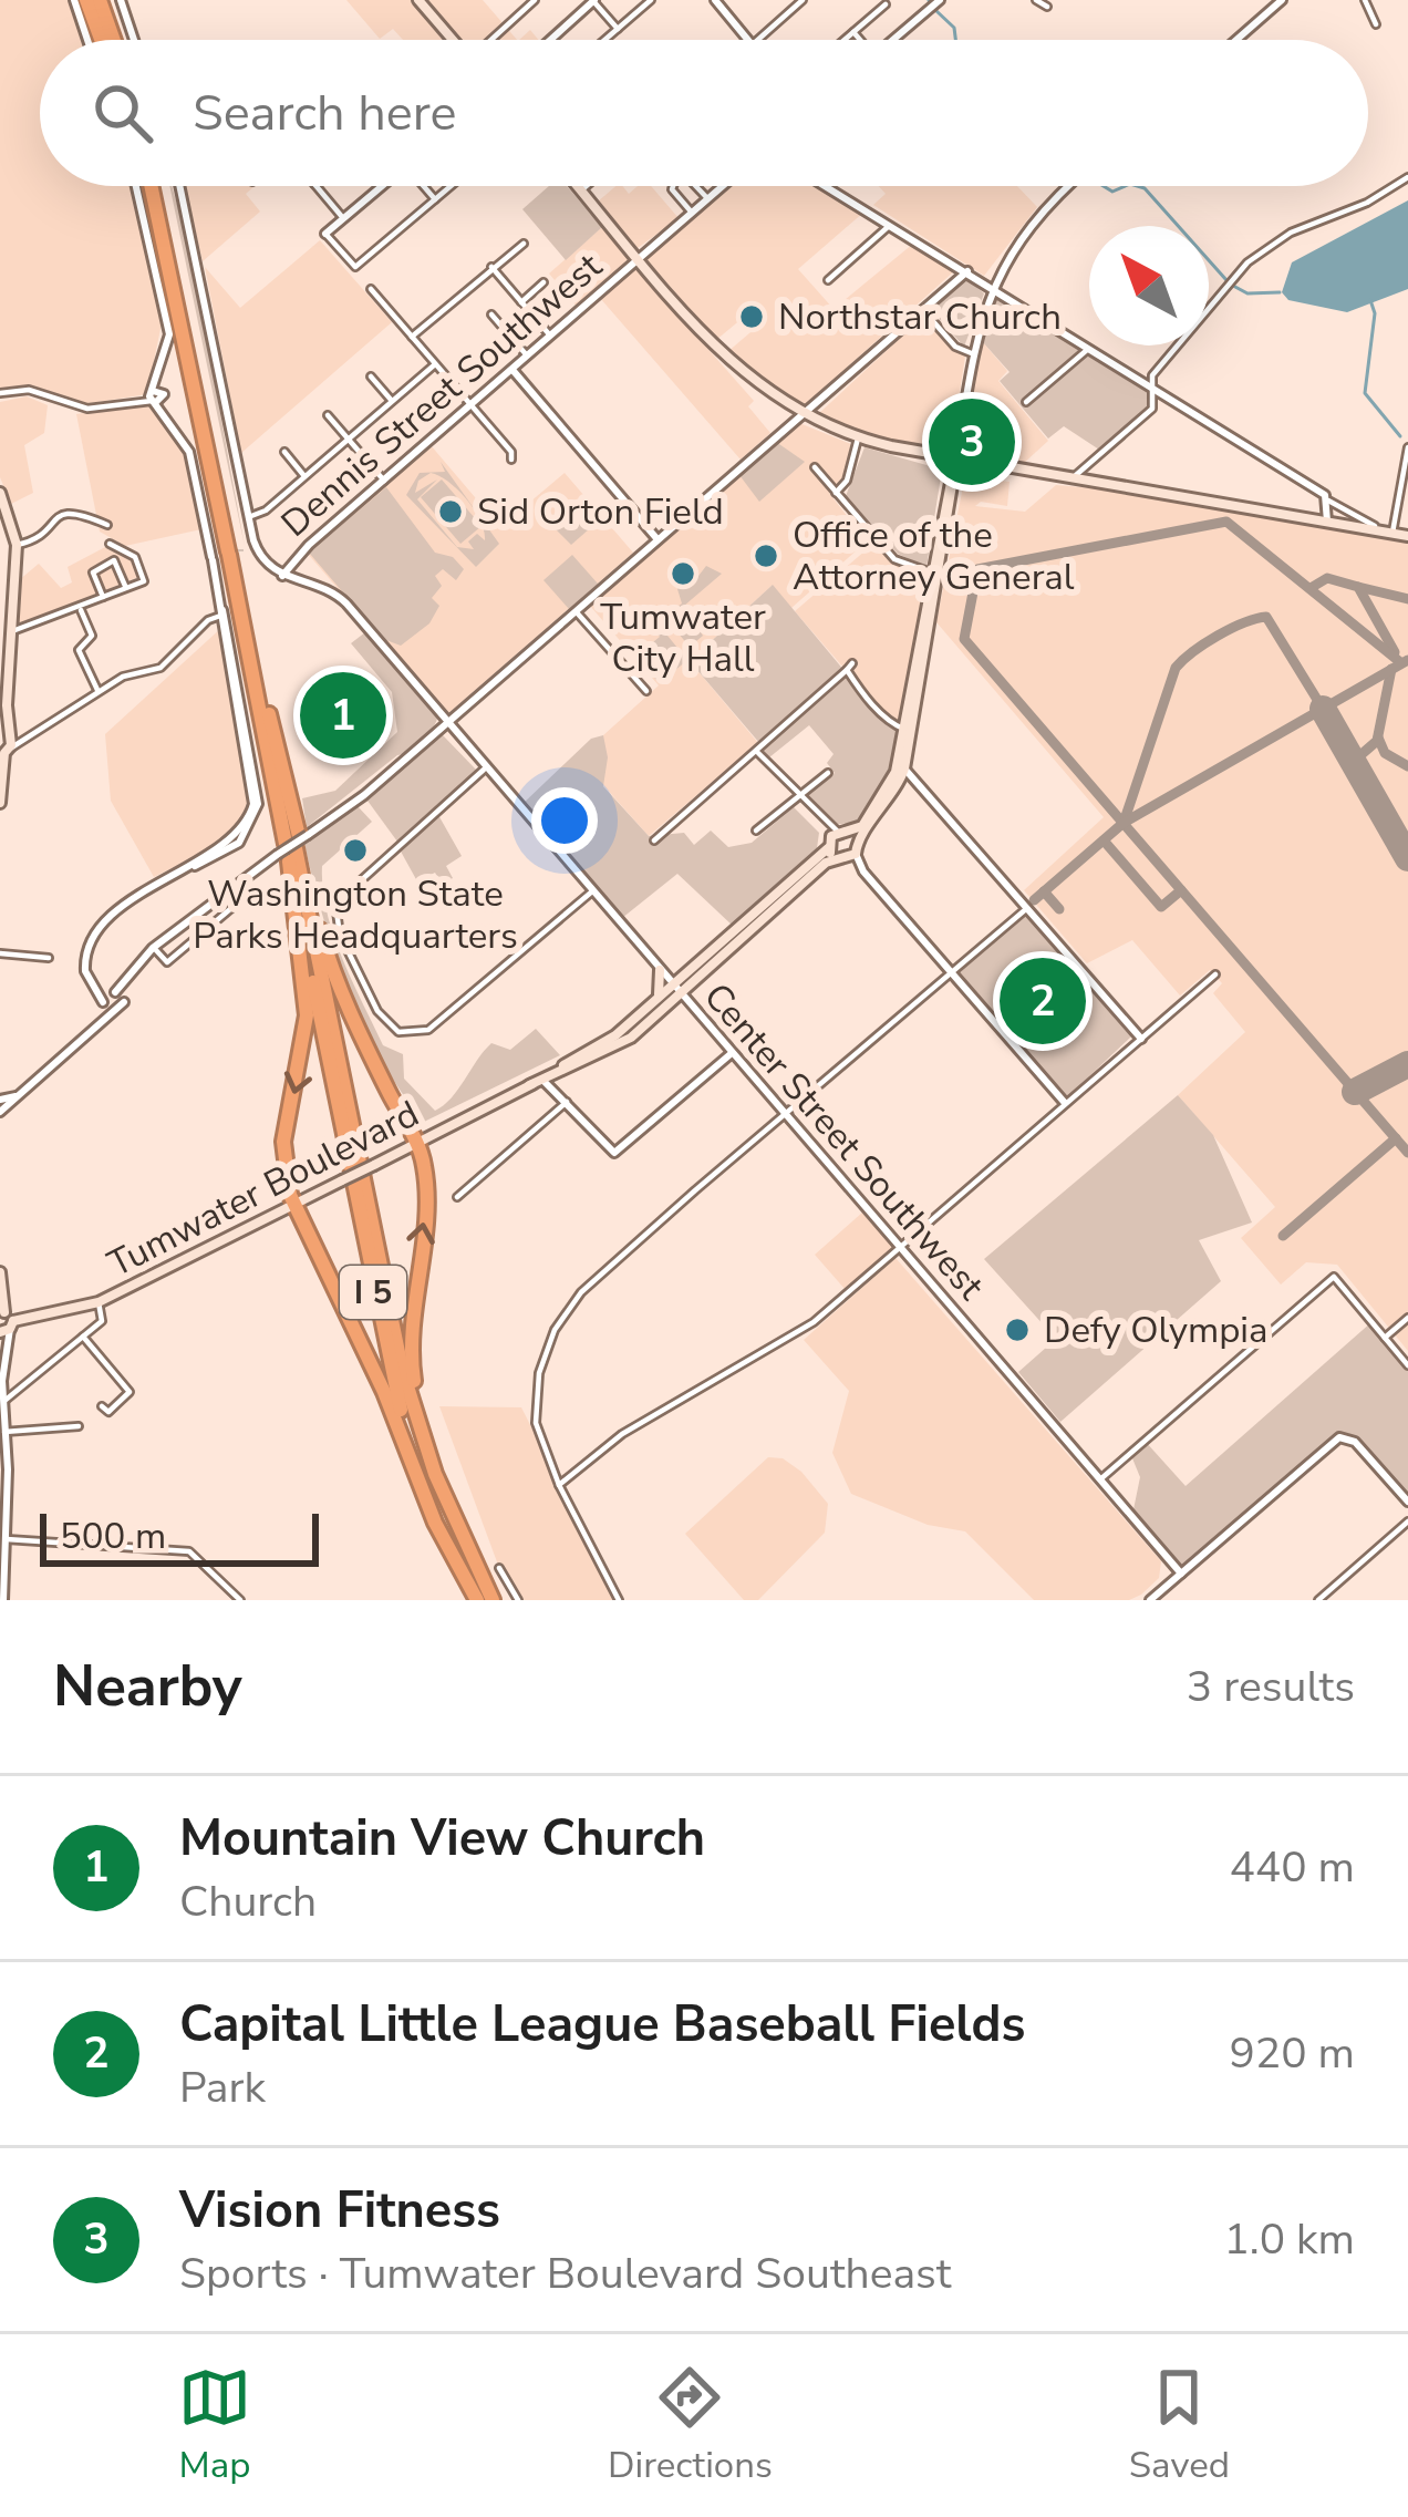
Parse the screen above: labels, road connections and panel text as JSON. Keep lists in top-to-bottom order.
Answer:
{
  "streets": {
    "highway": ["I 5"],
    "main road": ["Tumwater Boulevard"],
    "street": ["Dennis Street Southwest", "Center Street Southwest"]
  },
  "crossings": [
    ["Dennis Street Southwest", "Center Street Southwest"],
    ["Center Street Southwest", "Tumwater Boulevard"]
  ],
  "places": [
    "Northstar Church",
    "Sid Orton Field",
    "Office of the Attorney General",
    "Tumwater City Hall",
    "Washington State Parks Headquarters",
    "Defy Olympia"
  ],
  "scale_bar": "500 m",
  "north": "top left",
  "page": {
    "search": "Search here",
    "pins": ["3", "1", "2"],
    "scale": "500 m",
    "heading": ["Nearby", "3 results"],
    "list": [
      {
        "mark": "1",
        "name": "Mountain View Church",
        "note": "Church",
        "value": "440 m"
      },
      {
        "mark": "2",
        "name": "Capital Little League Baseball Fields",
        "note": "Park",
        "value": "920 m"
      },
      {
        "mark": "3",
        "name": "Vision Fitness",
        "note": "Sports · Tumwater Boulevard Southeast",
        "value": "1.0 km"
      }
    ],
    "nav": ["Map", "Directions", "Saved"]
  }
}
